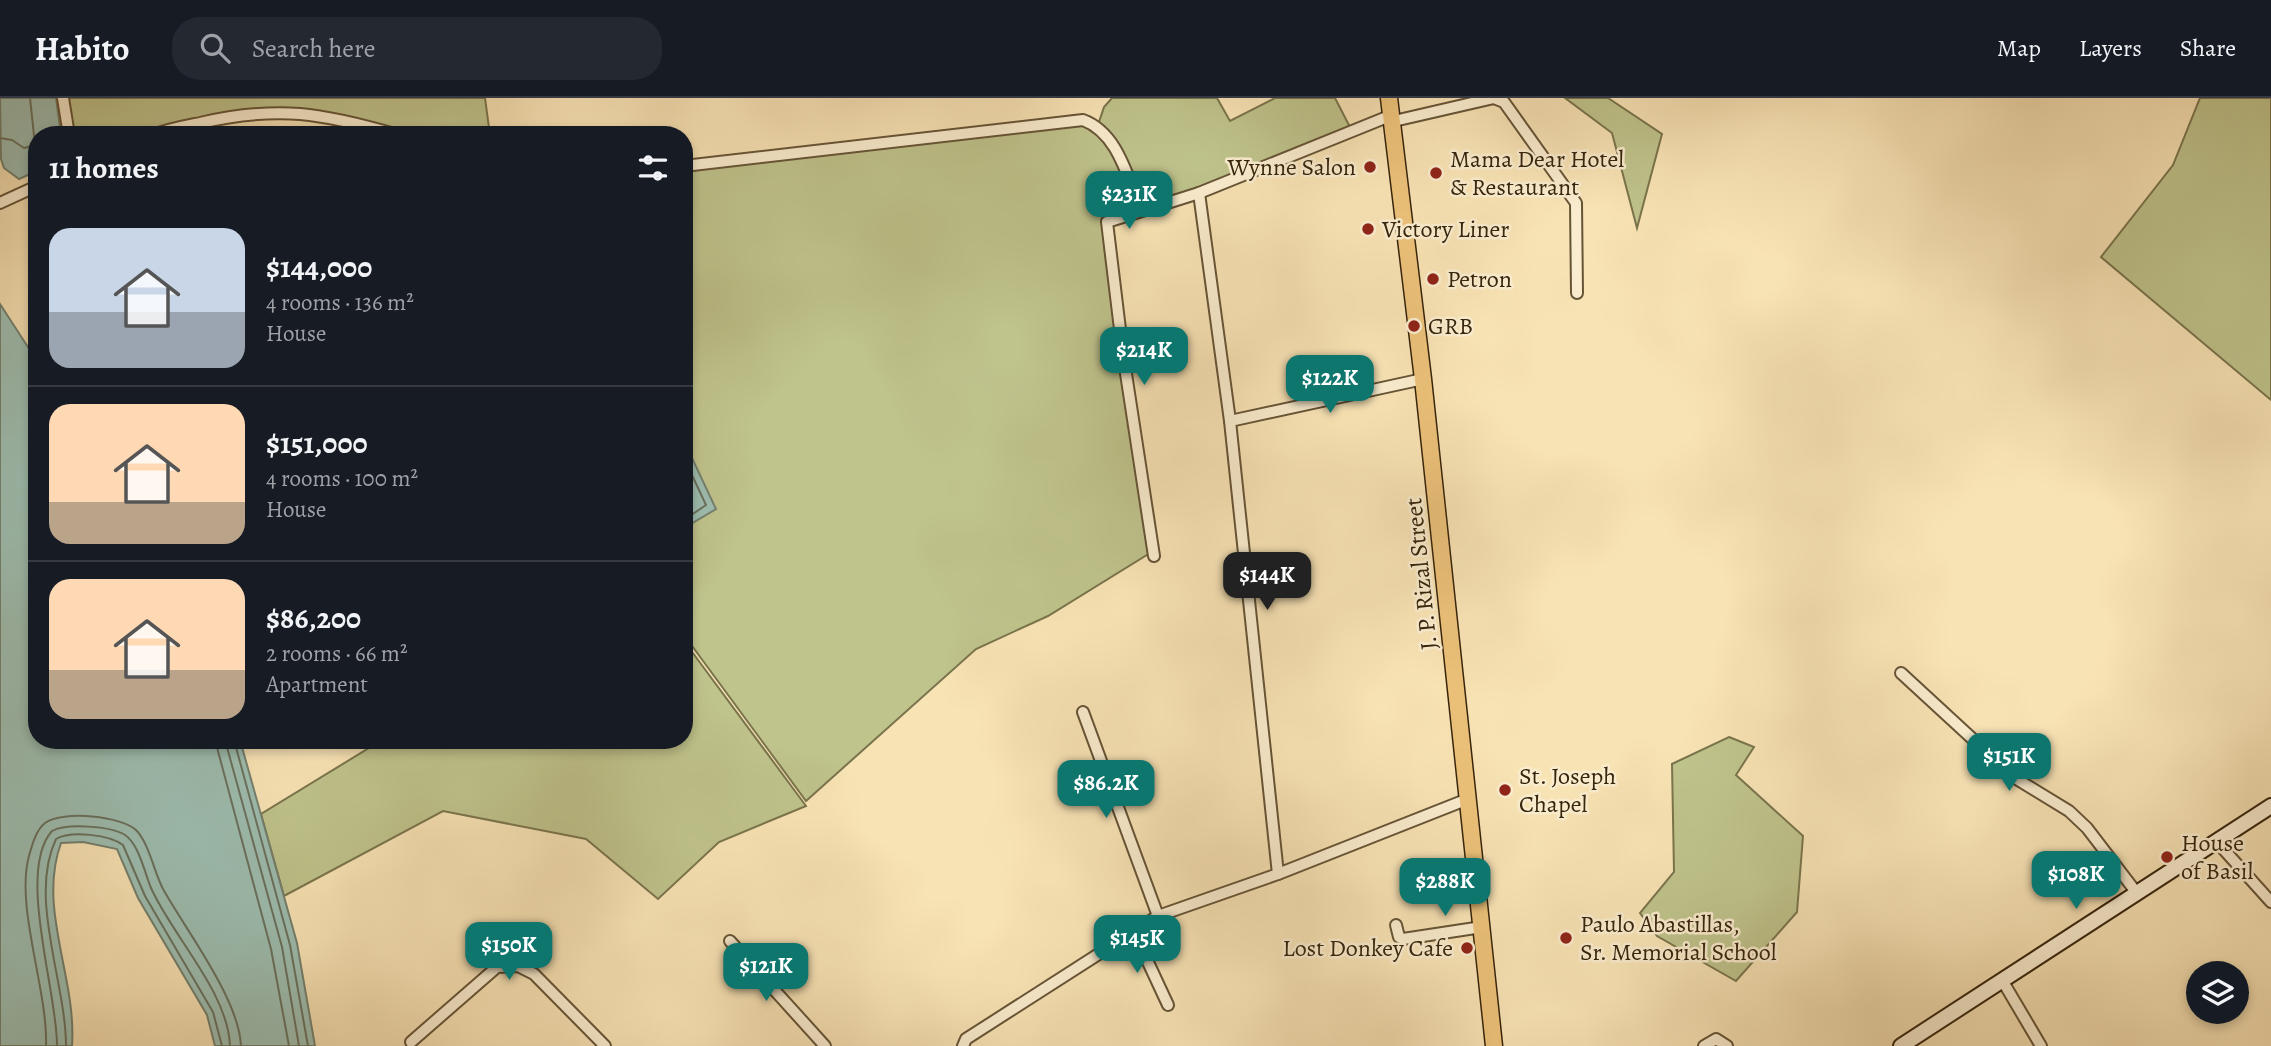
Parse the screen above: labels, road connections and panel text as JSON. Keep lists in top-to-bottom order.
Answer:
{
  "streets": {
    "main road": ["J. P. Rizal Street"]
  },
  "places": [
    "Wynne Salon",
    "Mama Dear Hotel & Restaurant",
    "Victory Liner",
    "Petron",
    "GRB",
    "St. Joseph Chapel",
    "House of Basil",
    "Paulo Abastillas, Sr. Memorial School",
    "Lost Donkey Cafe"
  ],
  "page": {
    "header": "Habito",
    "search": "Search here",
    "nav": ["Map", "Layers", "Share"],
    "heading": "11 homes",
    "price": [
      "$231K",
      "$214K",
      "$122K",
      "$144K",
      "$151K",
      "$86.2K",
      "$108K",
      "$288K",
      "$145K",
      "$150K",
      "$121K"
    ],
    "list": [
      {
        "name": "$144,000",
        "note": "4 rooms · 136 m² · House"
      },
      {
        "name": "$151,000",
        "note": "4 rooms · 100 m² · House"
      },
      {
        "name": "$86,200",
        "note": "2 rooms · 66 m² · Apartment"
      }
    ]
  }
}
